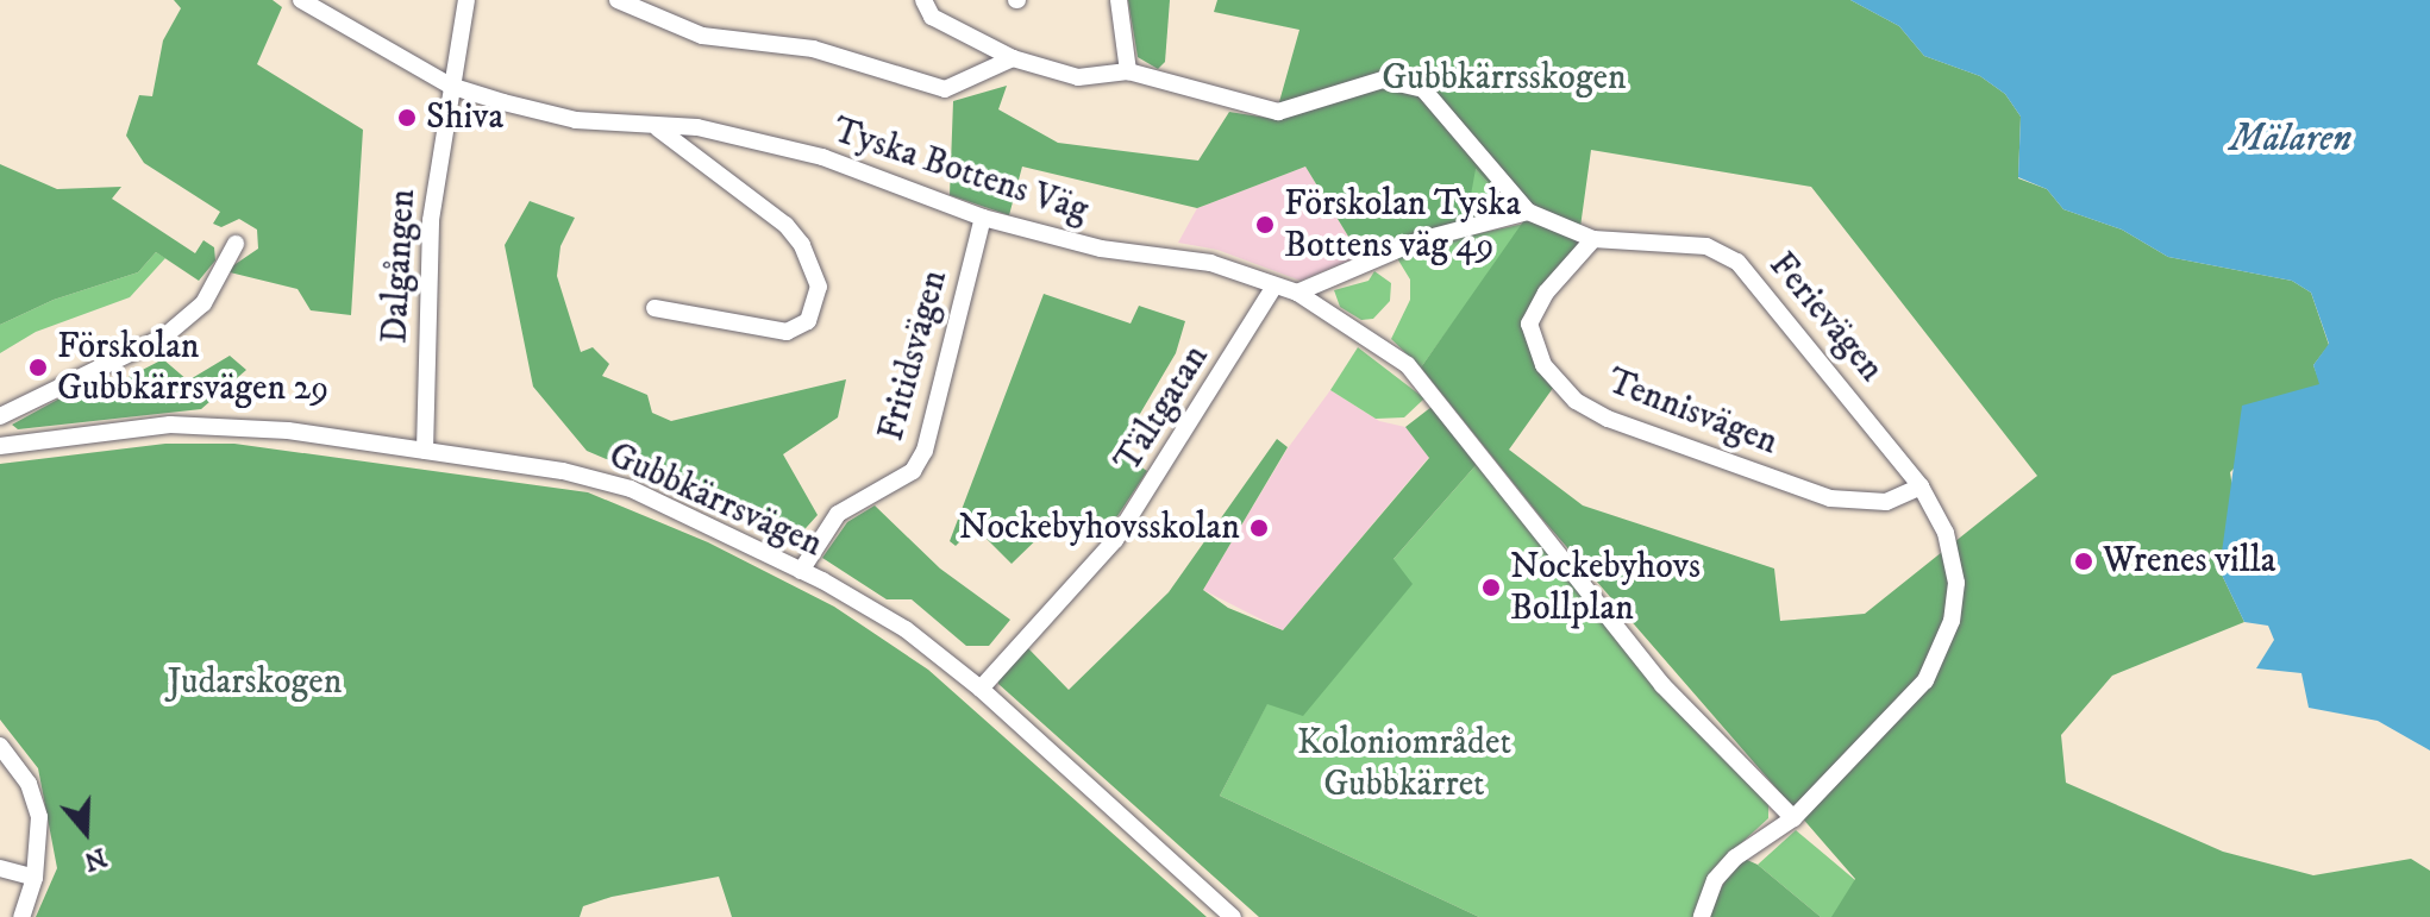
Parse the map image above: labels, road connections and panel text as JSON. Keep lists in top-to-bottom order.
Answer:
{
  "streets": {
    "street": [
      "Tyska Bottens Väg",
      "Dalgången",
      "Ferievägen",
      "Fritidsvägen",
      "Tältgatan",
      "Tennisvägen",
      "Gubbkärrsvägen"
    ]
  },
  "crossings": [
    ["Tyska Bottens Väg", "Dalgången"],
    ["Tyska Bottens Väg", "Ferievägen"],
    ["Tyska Bottens Väg", "Fritidsvägen"],
    ["Tyska Bottens Väg", "Tältgatan"],
    ["Dalgången", "Gubbkärrsvägen"],
    ["Ferievägen", "Tennisvägen"],
    ["Fritidsvägen", "Gubbkärrsvägen"],
    ["Tältgatan", "Gubbkärrsvägen"]
  ],
  "water": ["Mälaren"],
  "parks": ["Gubbkärrsskogen", "Judarskogen", "Koloniområdet Gubbkärret"],
  "places": [
    "Shiva",
    "Förskolan Tyska Bottens väg 49",
    "Förskolan Gubbkärrsvägen 29",
    "Nockebyhovsskolan",
    "Wrenes villa",
    "Nockebyhovs Bollplan"
  ],
  "north": "bottom"
}
